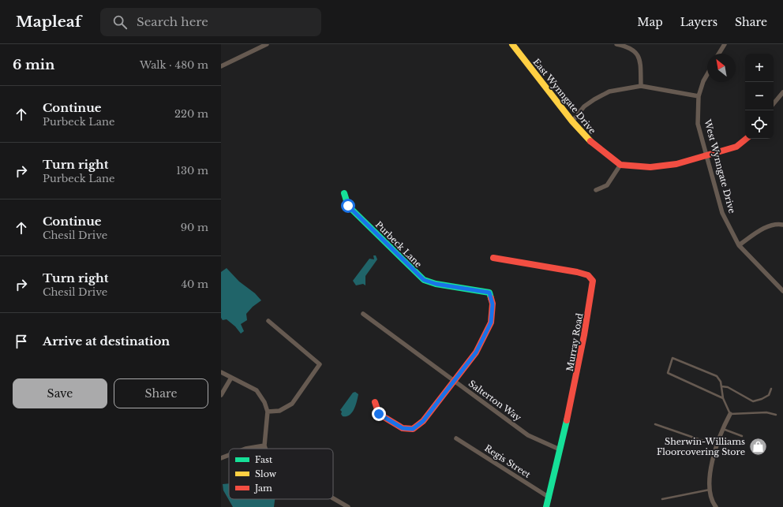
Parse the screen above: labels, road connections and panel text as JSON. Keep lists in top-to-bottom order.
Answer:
{
  "streets": {
    "street": [
      "East Wynngate Drive",
      "West Wynngate Drive",
      "Purbeck Lane",
      "Murray Road",
      "Salterton Way",
      "Regis Street"
    ]
  },
  "crossings": [
    ["Purbeck Lane", "Salterton Way"],
    ["Murray Road", "Salterton Way"],
    ["Murray Road", "Regis Street"]
  ],
  "places": {
    "shop": ["Sherwin-Williams Floorcovering Store"]
  },
  "legend": ["Fast", "Slow", "Jam"],
  "north": "top left",
  "page": {
    "header": "Mapleaf",
    "search": "Search here",
    "nav": ["Map", "Layers", "Share"],
    "heading": ["6 min", "Walk · 480 m"],
    "map_buttons": ["+", "−"],
    "list": [
      ["Continue", "Purbeck Lane", "220 m"],
      ["Turn right", "Purbeck Lane", "130 m"],
      ["Continue", "Chesil Drive", "90 m"],
      ["Turn right", "Chesil Drive", "40 m"],
      "Arrive at destination"
    ],
    "buttons": ["Save", "Share"]
  }
}
